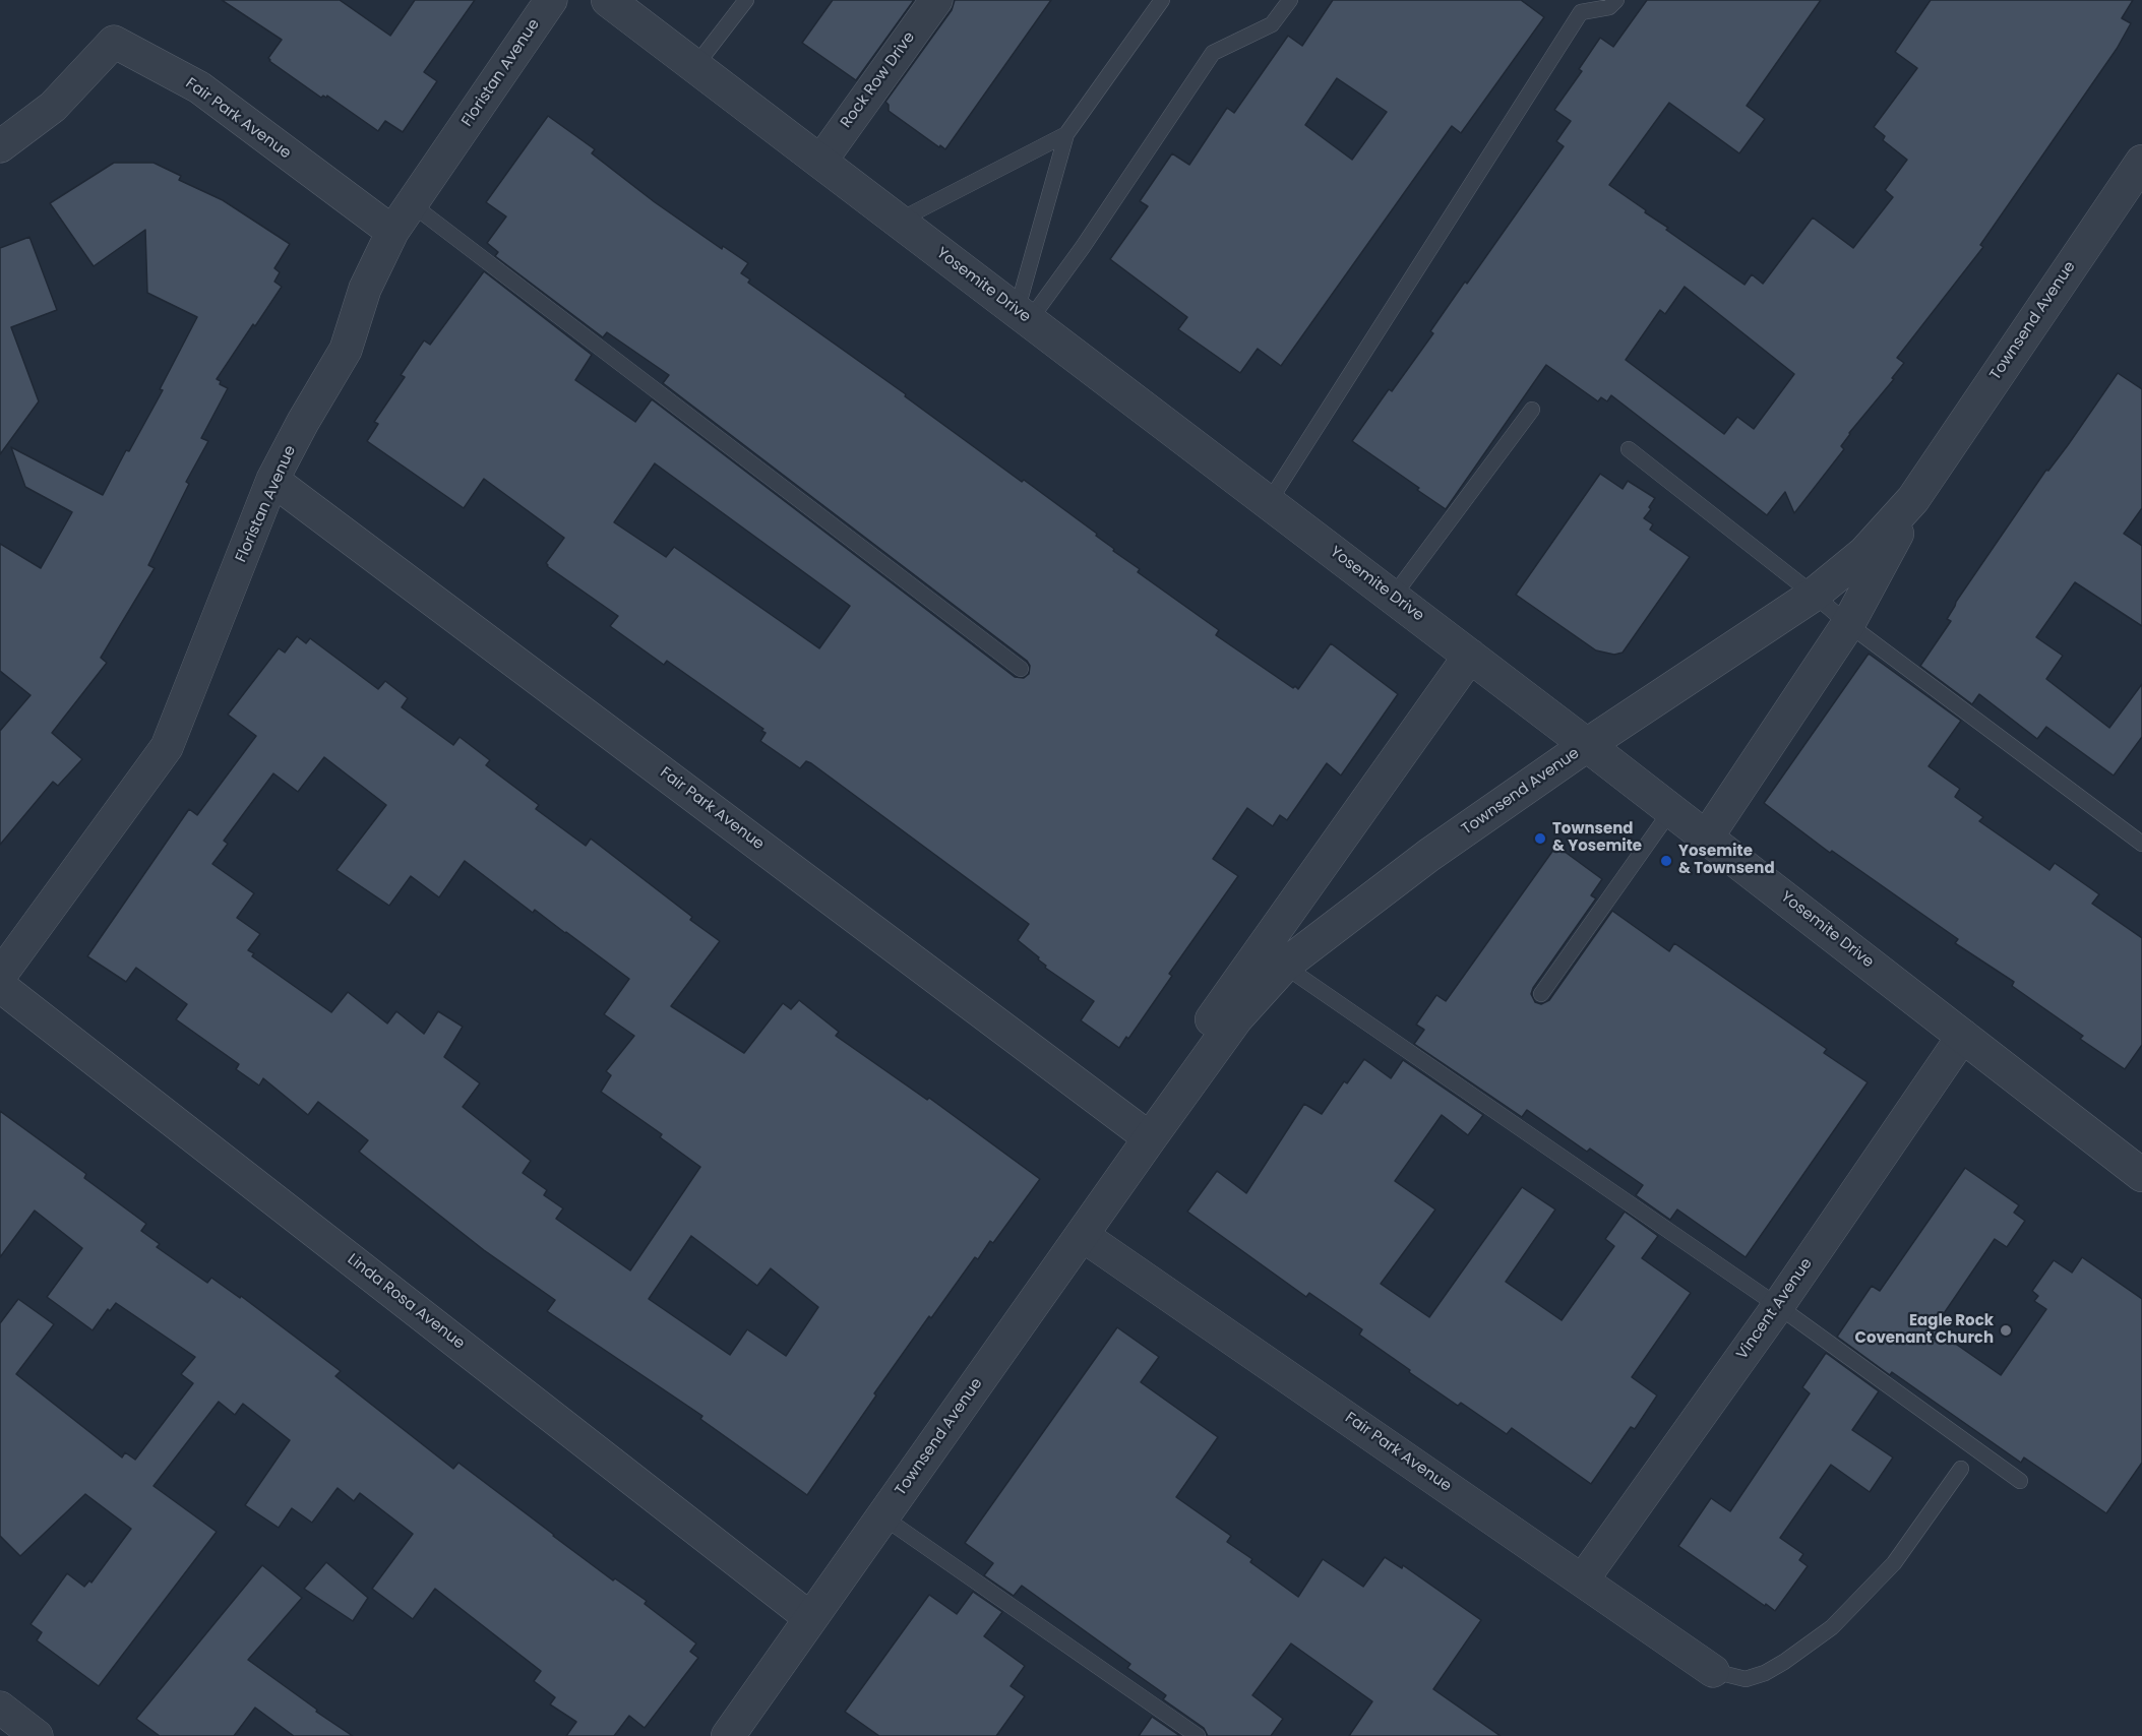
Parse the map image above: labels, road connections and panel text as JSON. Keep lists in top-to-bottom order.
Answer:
{
  "streets": {
    "street": [
      "Floristan Avenue",
      "Rock Row Drive",
      "Fair Park Avenue",
      "Yosemite Drive",
      "Townsend Avenue",
      "Linda Rosa Avenue",
      "Vincent Avenue"
    ]
  },
  "crossings": [
    ["Floristan Avenue", "Fair Park Avenue"],
    ["Rock Row Drive", "Yosemite Drive"],
    ["Fair Park Avenue", "Townsend Avenue"],
    ["Fair Park Avenue", "Vincent Avenue"],
    ["Yosemite Drive", "Townsend Avenue"],
    ["Yosemite Drive", "Vincent Avenue"],
    ["Townsend Avenue", "Linda Rosa Avenue"]
  ],
  "places": ["Townsend & Yosemite", "Yosemite & Townsend", "Eagle Rock Covenant Church"]
}
